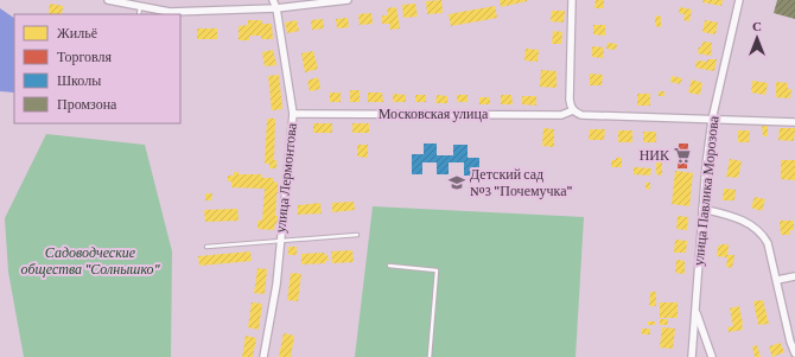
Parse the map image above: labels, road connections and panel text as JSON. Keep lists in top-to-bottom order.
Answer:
{
  "streets": {
    "street": ["Московская улица", "улица Лермонтова", "улица Павлика Морозова"]
  },
  "crossings": [
    ["Московская улица", "улица Лермонтова"],
    ["Московская улица", "улица Павлика Морозова"]
  ],
  "parks": ["Садоводческие общества \"Солнышко\""],
  "places": {
    "supermarket": ["НИК"],
    "school or university": ["Детский сад №3 \"Почемучка\""]
  },
  "legend": [
    "Жильё",
    "Торговля",
    "Школы",
    "Промзона"
  ],
  "north": "top"
}
